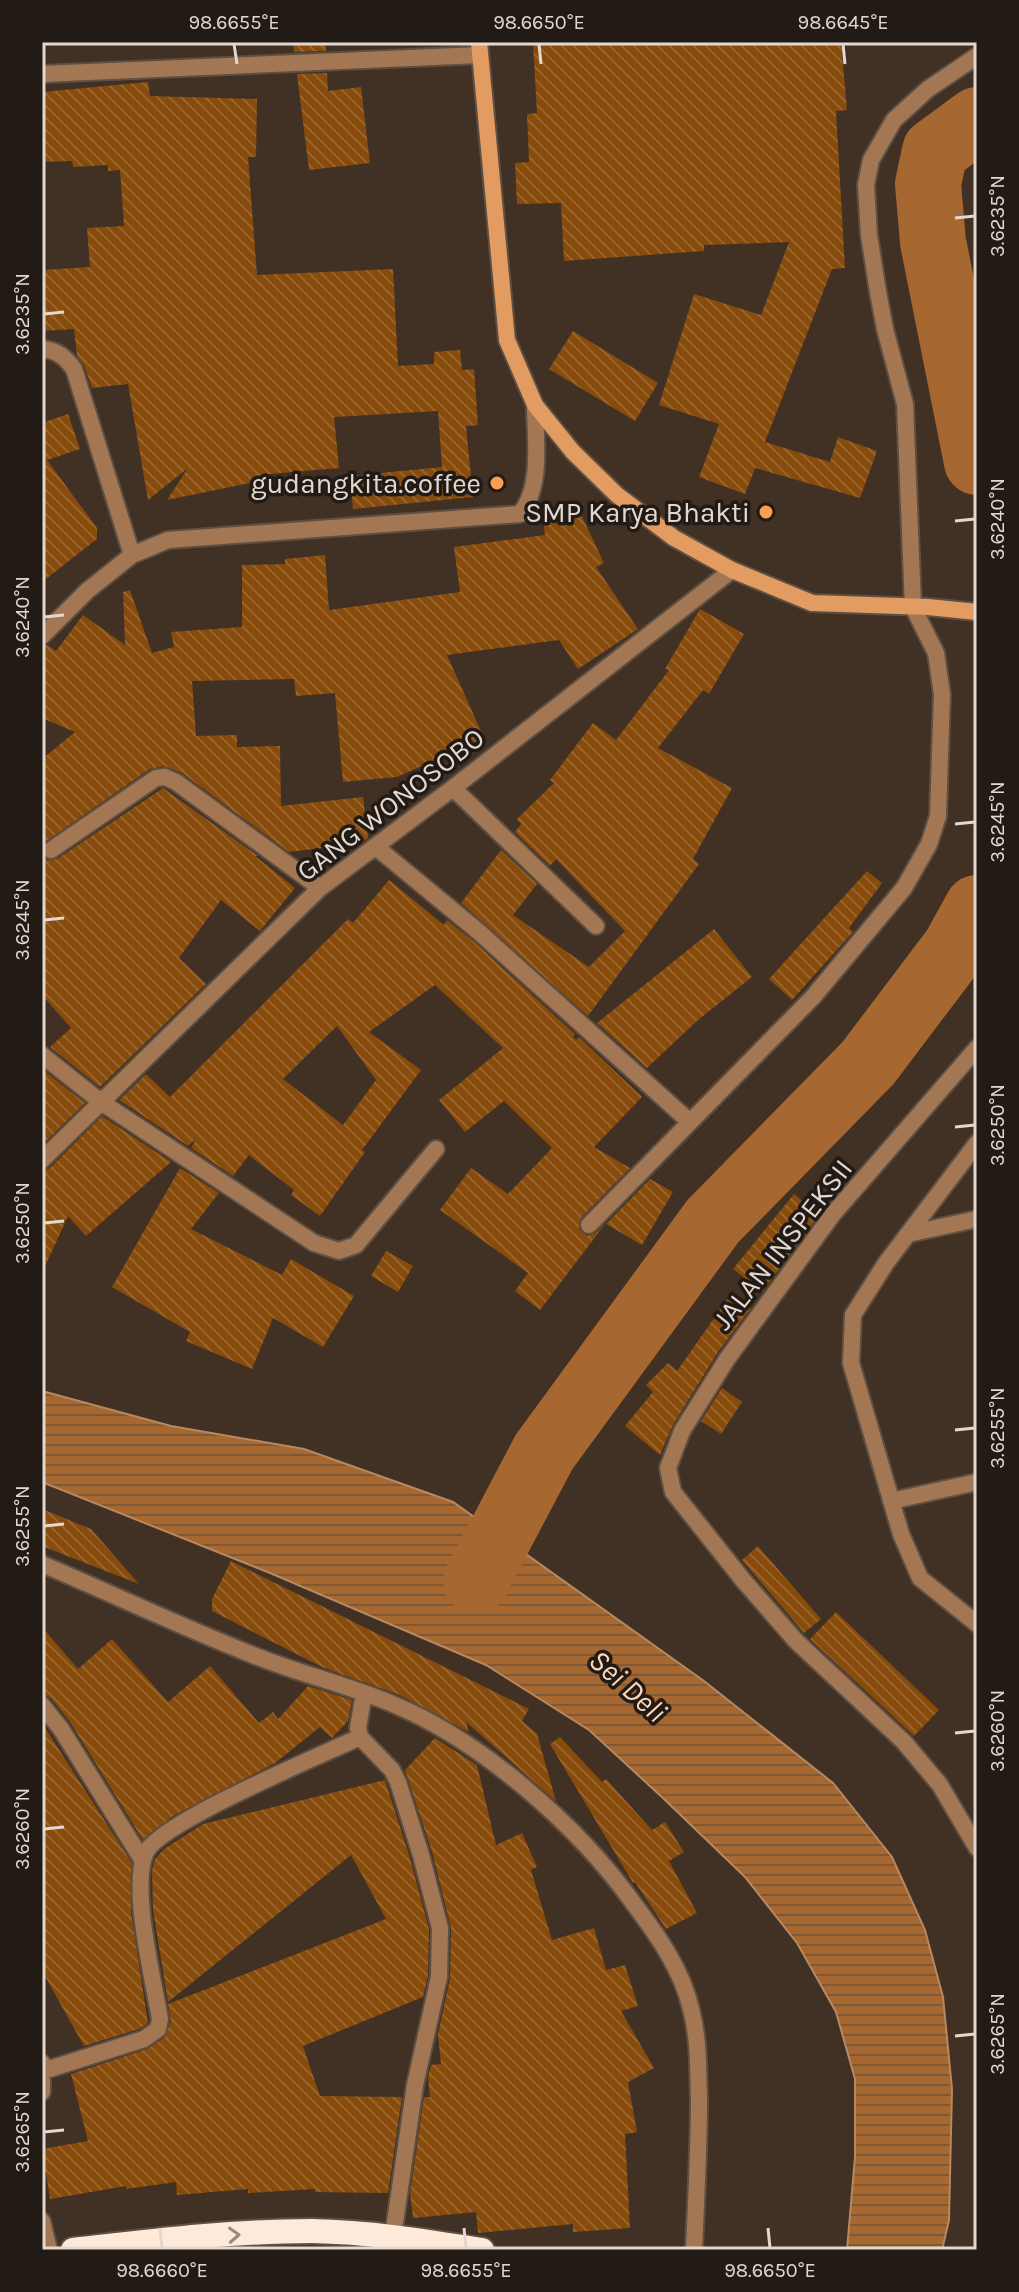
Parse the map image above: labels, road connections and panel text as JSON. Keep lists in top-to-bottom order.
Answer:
{
  "streets": {
    "street": ["GANG WONOSOBO", "JALAN INSPEKSII"]
  },
  "water": ["Sei Deli"],
  "places": ["gudangkita.coffee", "SMP Karya Bhakti"],
  "coordinates": [
    "98.6655°E",
    "98.6650°E",
    "98.6645°E",
    "3.6235°N",
    "3.6240°N",
    "3.6245°N",
    "3.6250°N",
    "3.6255°N",
    "3.6260°N",
    "3.6265°N",
    "98.6660°E"
  ]
}
